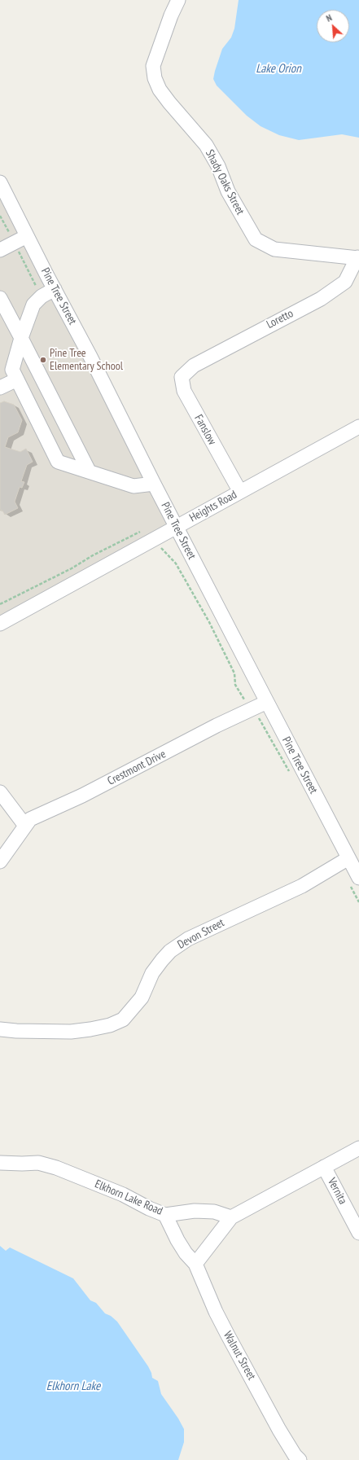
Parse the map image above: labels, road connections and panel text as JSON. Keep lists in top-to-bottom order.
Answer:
{
  "streets": {
    "street": [
      "Shady Oaks Street",
      "Pine Tree Street",
      "Loretto",
      "Fanslow",
      "Heights Road",
      "Crestmont Drive",
      "Devon Street",
      "Vernita",
      "Elkhorn Lake Road",
      "Walnut Street"
    ]
  },
  "crossings": [
    ["Shady Oaks Street", "Loretto"],
    ["Pine Tree Street", "Heights Road"],
    ["Pine Tree Street", "Crestmont Drive"],
    ["Pine Tree Street", "Devon Street"],
    ["Loretto", "Fanslow"],
    ["Fanslow", "Heights Road"],
    ["Elkhorn Lake Road", "Walnut Street"]
  ],
  "water": ["Lake Orion", "Elkhorn Lake"],
  "places": ["Pine Tree Elementary School"],
  "north": "top left"
}
